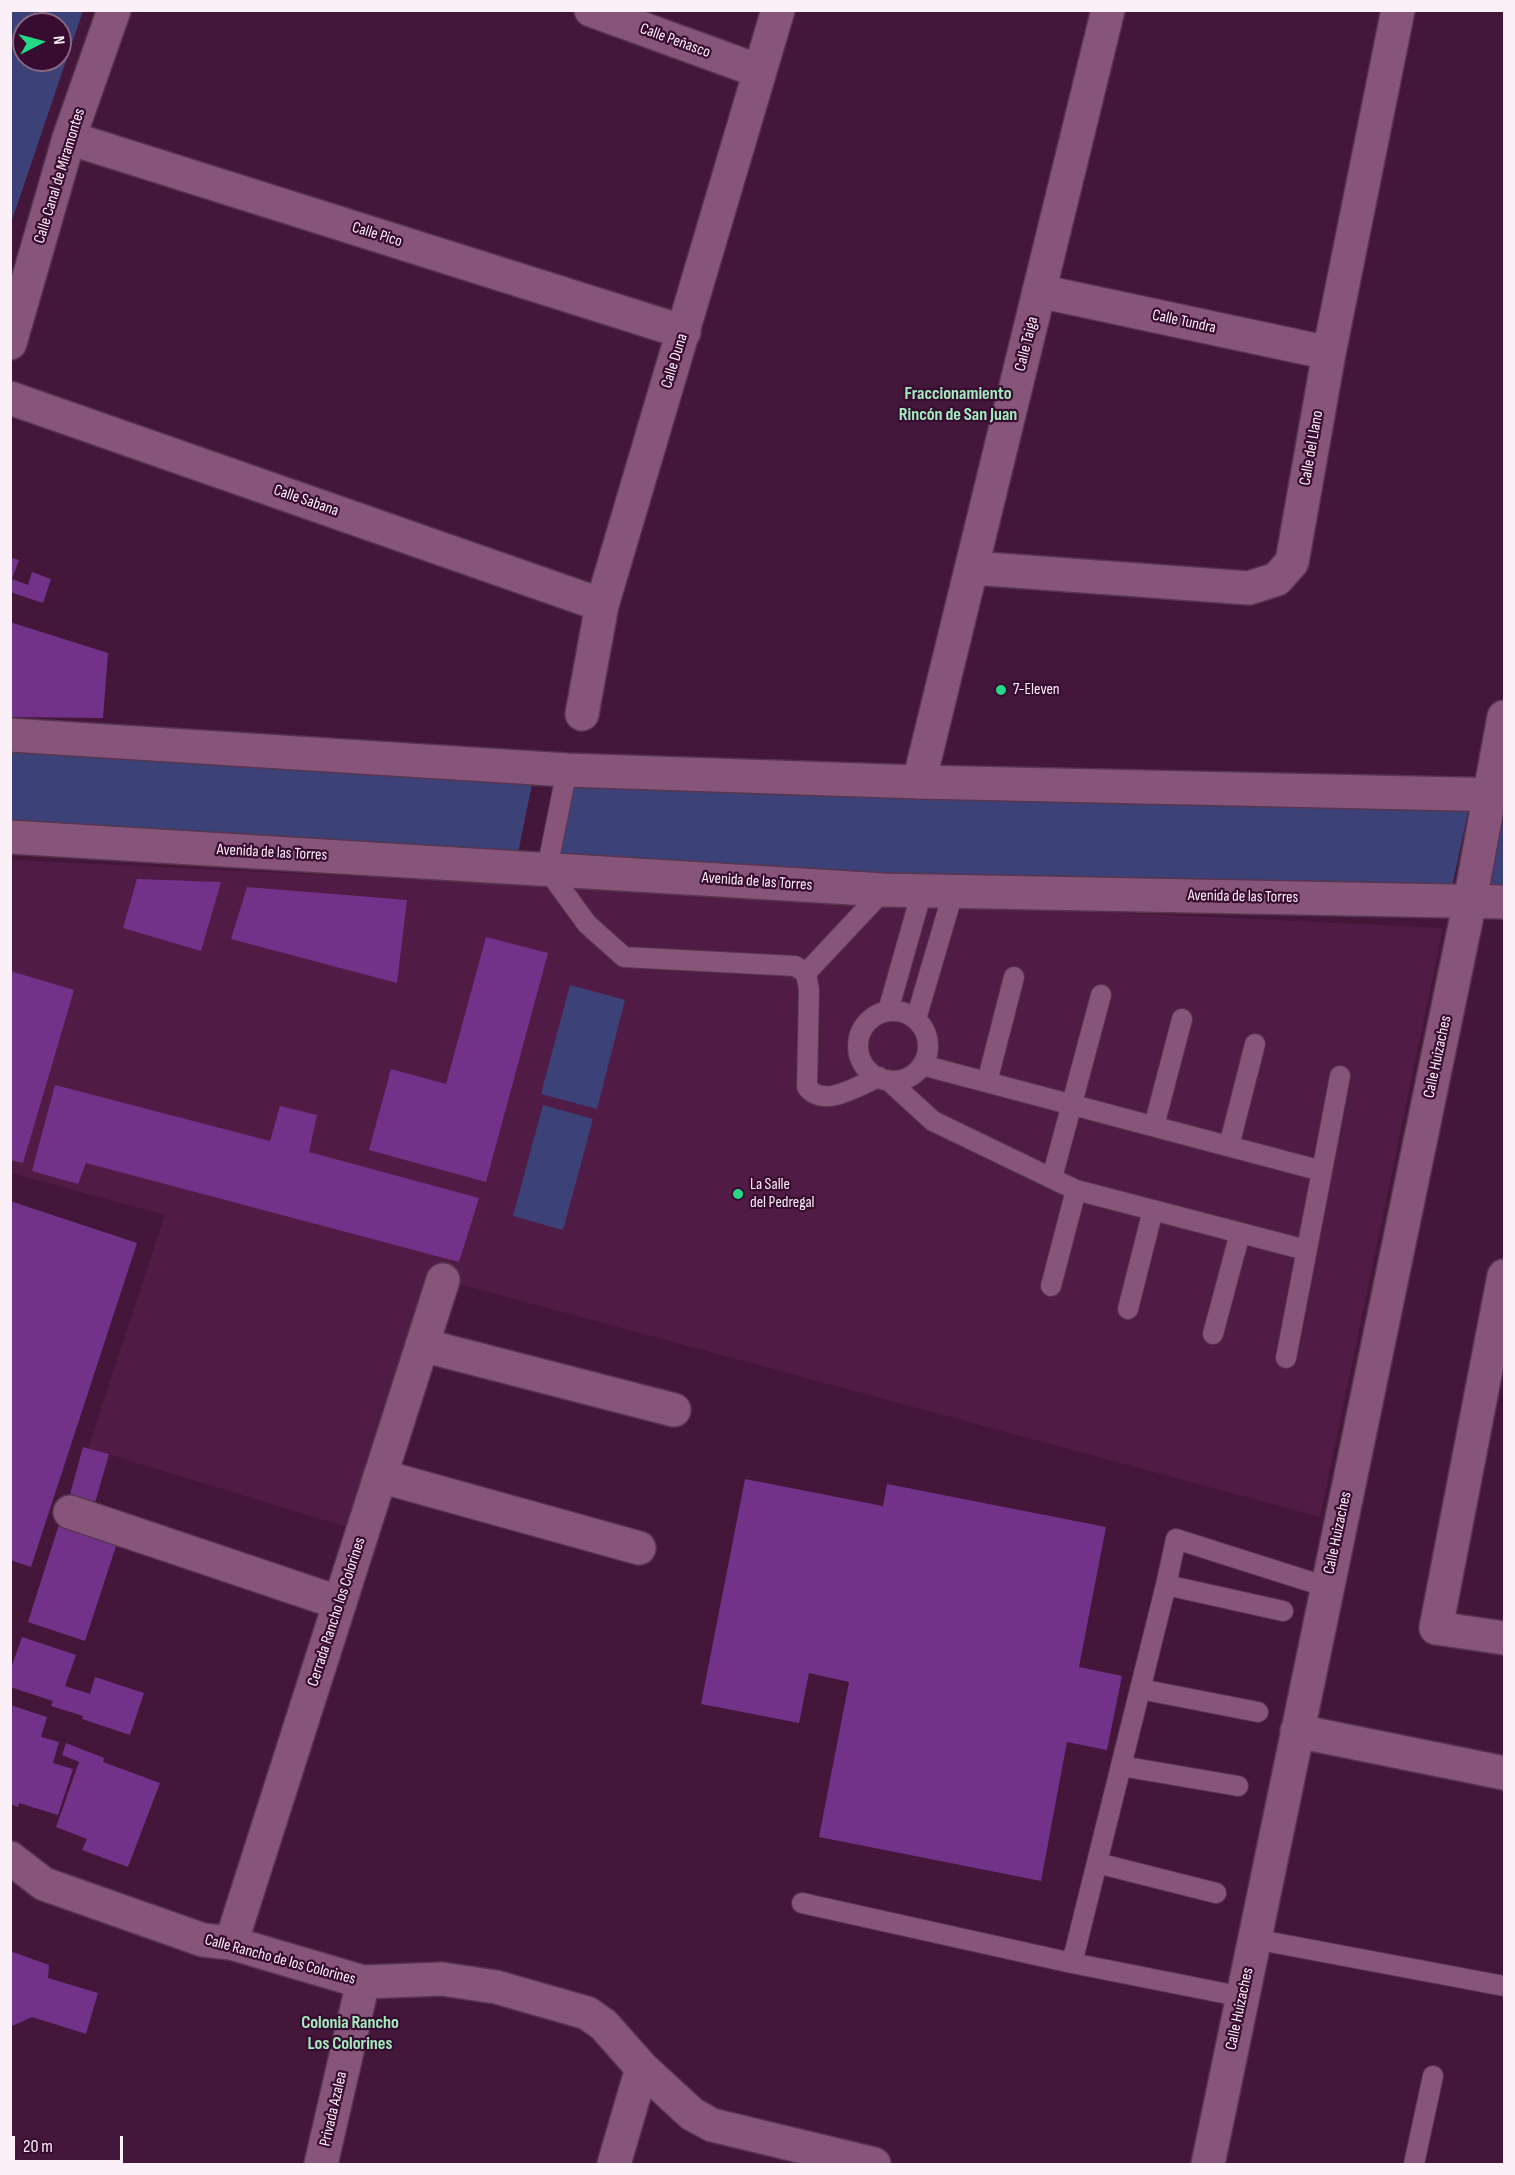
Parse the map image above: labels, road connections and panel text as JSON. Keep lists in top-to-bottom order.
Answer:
{
  "streets": {
    "street": [
      "Calle Peñasco",
      "Calle Canal de Miramontes",
      "Calle Pico",
      "Calle Tundra",
      "Calle Taiga",
      "Calle Duna",
      "Calle del Llano",
      "Calle Sabana",
      "Avenida de las Torres",
      "Calle Huizaches",
      "Cerrada Rancho los Colorines",
      "Calle Rancho de los Colorines",
      "Privada Azalea"
    ]
  },
  "crossings": [
    ["Calle Peñasco", "Calle Duna"],
    ["Calle Canal de Miramontes", "Calle Pico"],
    ["Calle Pico", "Calle Duna"],
    ["Calle Tundra", "Calle Taiga"],
    ["Calle Tundra", "Calle del Llano"],
    ["Calle Taiga", "Calle del Llano"],
    ["Calle Duna", "Calle Sabana"],
    ["Avenida de las Torres", "Calle Huizaches"],
    ["Cerrada Rancho los Colorines", "Calle Rancho de los Colorines"],
    ["Calle Rancho de los Colorines", "Privada Azalea"]
  ],
  "districts": ["Fraccionamiento Rincón de San Juan", "Colonia Rancho Los Colorines"],
  "places": ["7-Eleven", "La Salle del Pedregal"],
  "scale_bar": "20 m",
  "north": "right"
}
